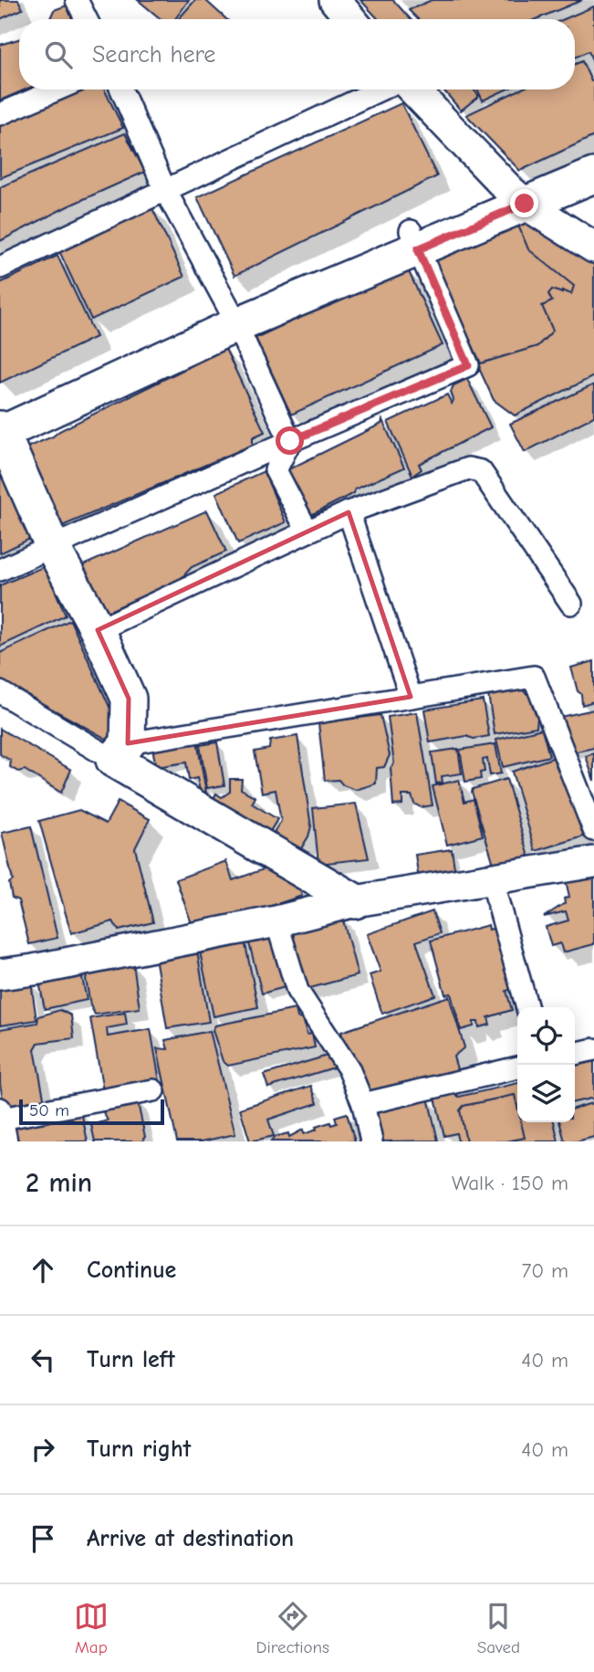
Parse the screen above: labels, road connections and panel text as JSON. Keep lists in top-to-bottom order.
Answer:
{
  "scale_bar": "50 m",
  "page": {
    "search": "Search here",
    "scale": "50 m",
    "heading": ["2 min", "Walk · 150 m"],
    "list": [
      ["Continue", "70 m"],
      ["Turn left", "40 m"],
      ["Turn right", "40 m"],
      "Arrive at destination"
    ],
    "nav": ["Map", "Directions", "Saved"]
  }
}
